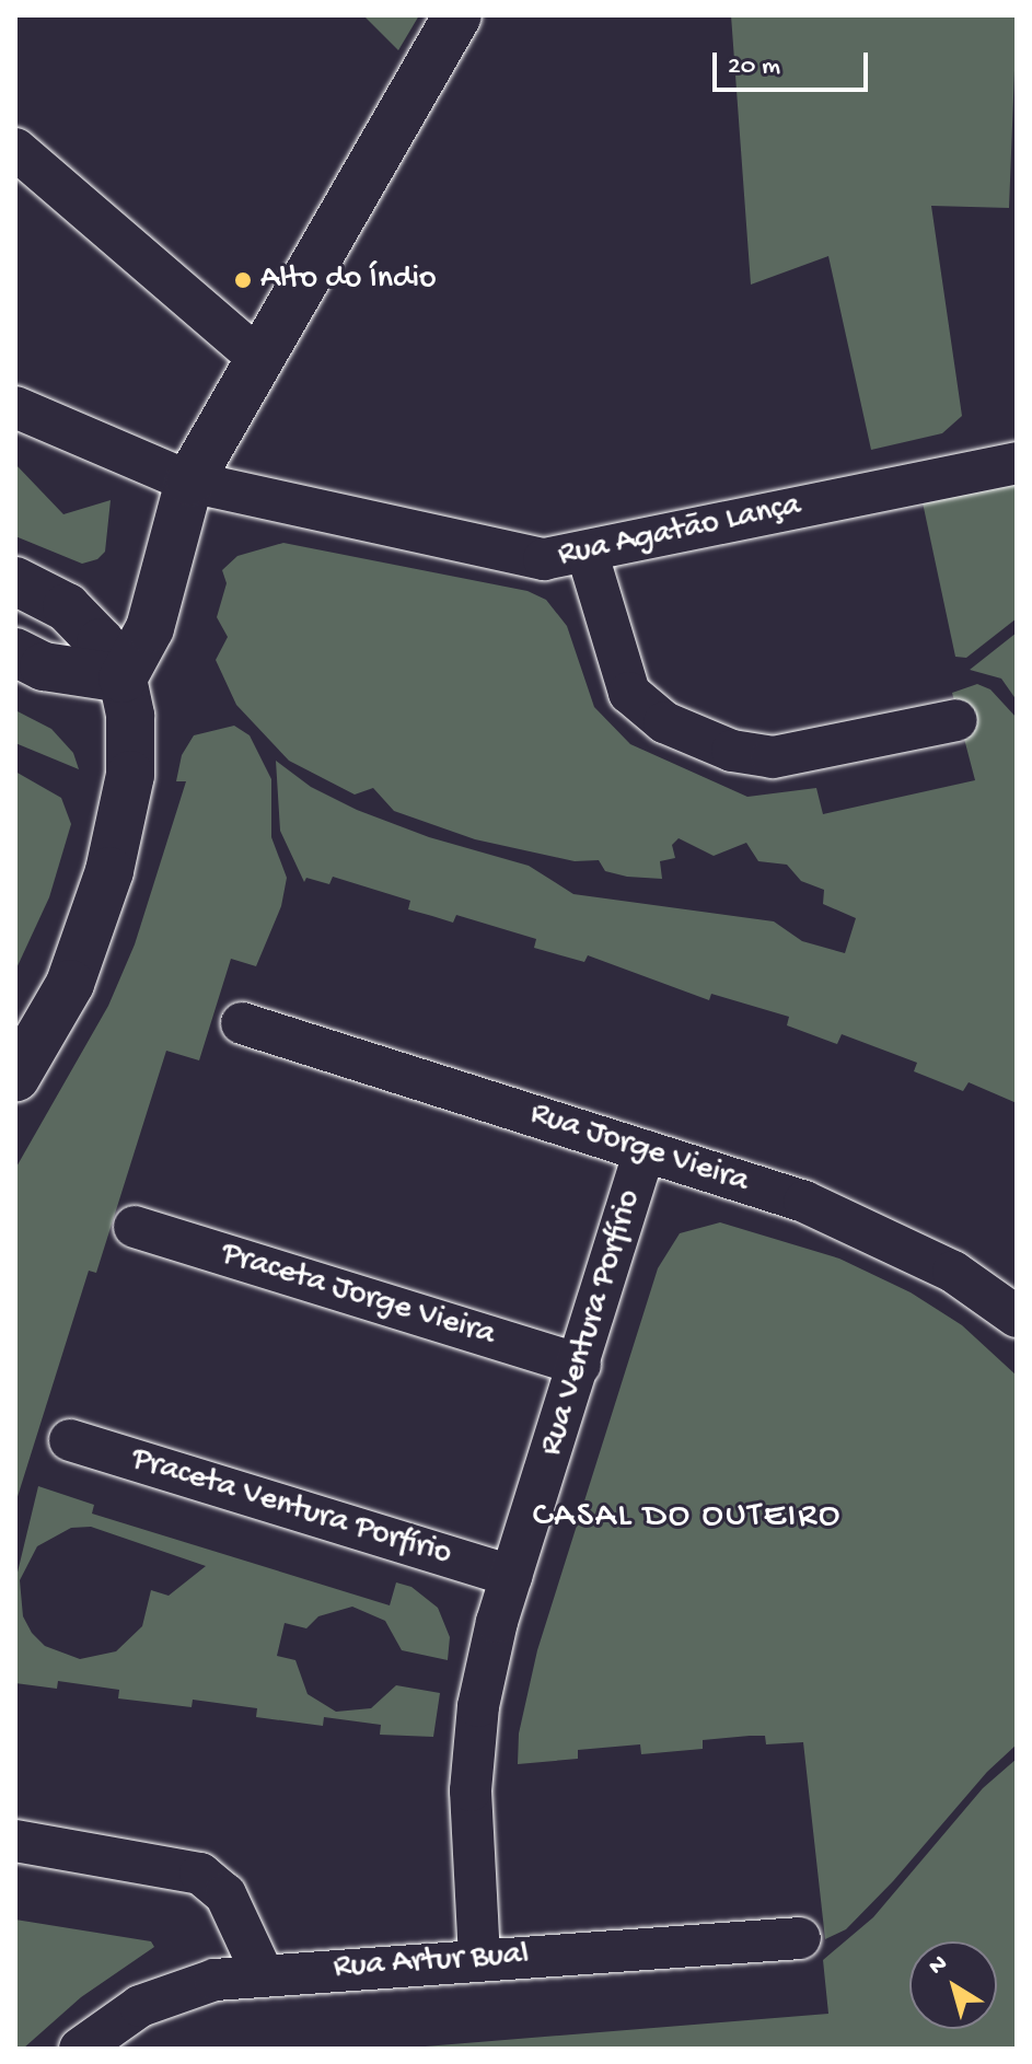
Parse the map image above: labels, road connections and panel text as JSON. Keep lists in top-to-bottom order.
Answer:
{
  "streets": {
    "street": [
      "Rua Agatão Lança",
      "Rua Jorge Vieira",
      "Praceta Jorge Vieira",
      "Rua Ventura Porfírio",
      "Praceta Ventura Porfírio",
      "Rua Artur Bual"
    ]
  },
  "crossings": [
    ["Rua Jorge Vieira", "Rua Ventura Porfírio"],
    ["Praceta Jorge Vieira", "Rua Ventura Porfírio"],
    ["Rua Ventura Porfírio", "Praceta Ventura Porfírio"],
    ["Rua Ventura Porfírio", "Rua Artur Bual"]
  ],
  "districts": ["CASAL DO OUTEIRO"],
  "places": ["Alto do Índio"],
  "scale_bar": "20 m",
  "north": "top left"
}
